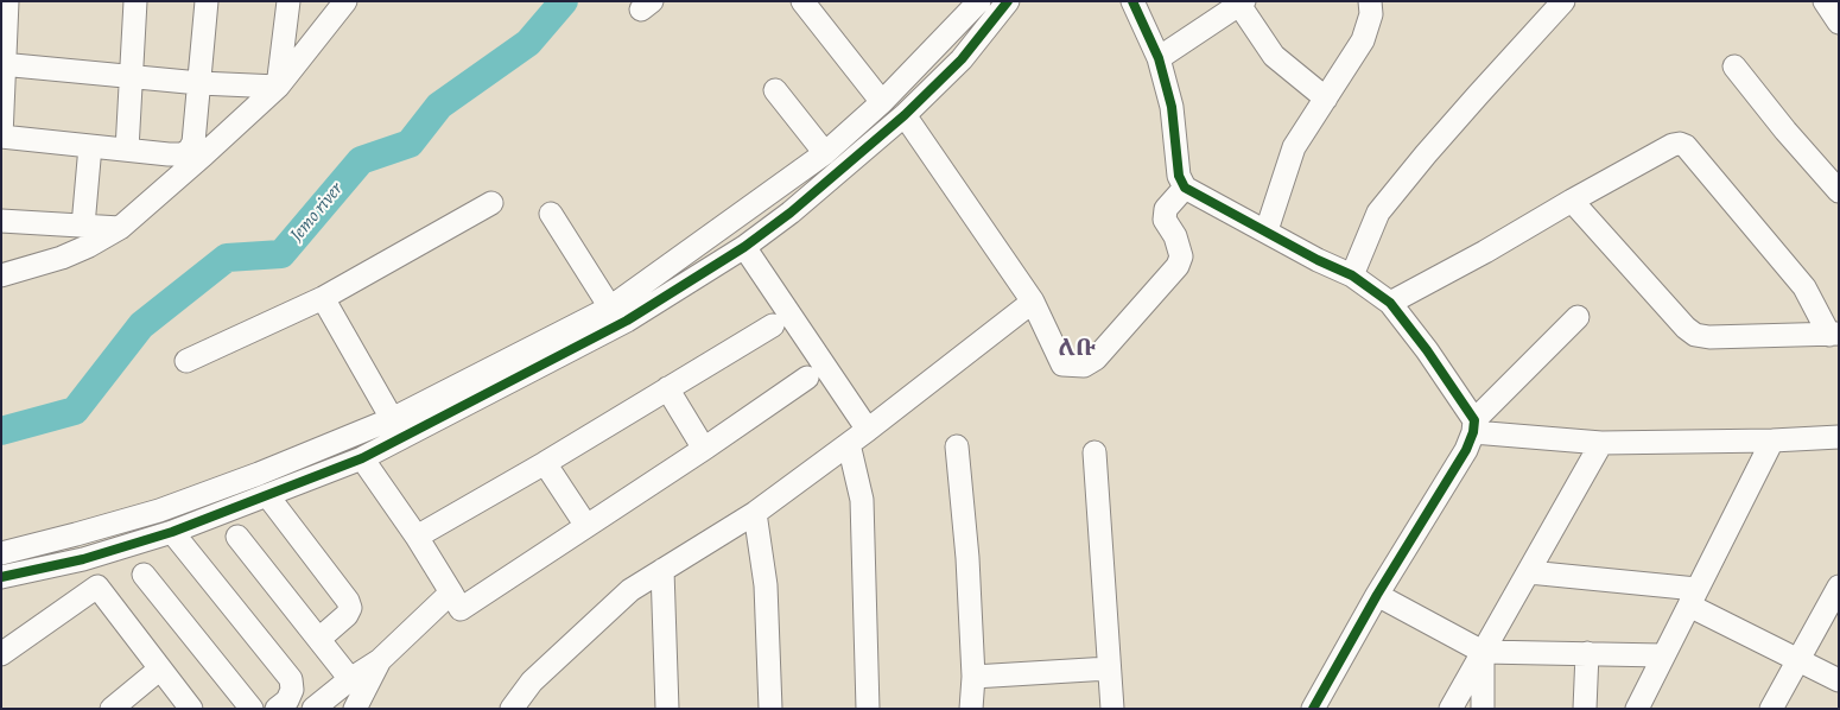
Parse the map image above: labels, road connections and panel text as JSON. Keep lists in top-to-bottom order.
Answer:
{
  "districts": ["ለቡ"],
  "water": ["Jemo river"]
}
